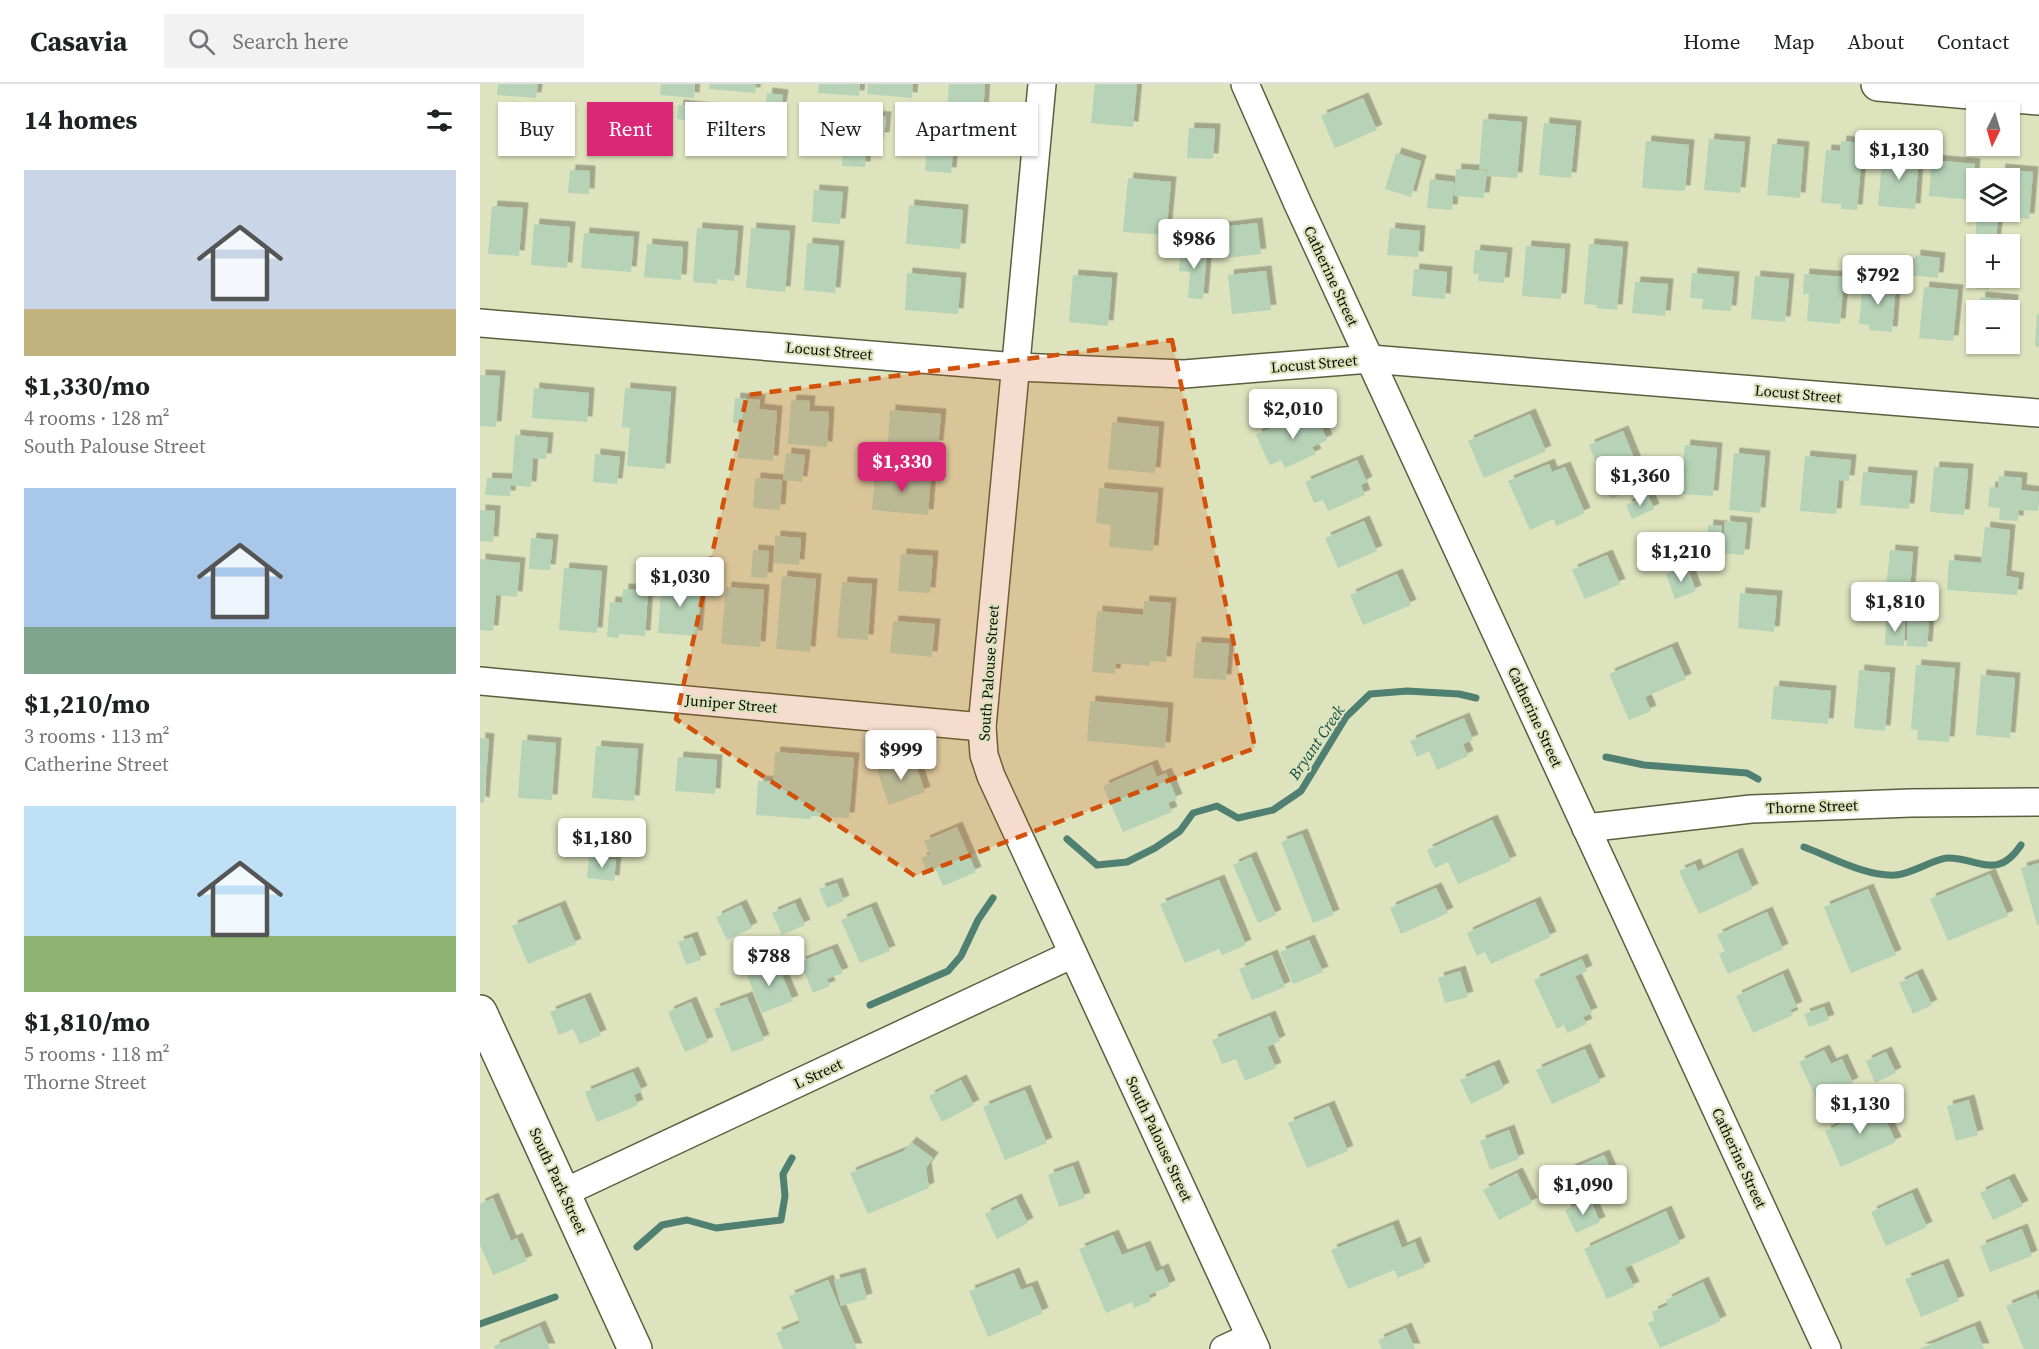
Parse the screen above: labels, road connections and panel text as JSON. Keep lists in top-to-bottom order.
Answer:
{
  "streets": {
    "main road": ["South Park Street"],
    "street": [
      "Catherine Street",
      "Locust Street",
      "South Palouse Street",
      "Juniper Street",
      "Thorne Street",
      "L Street"
    ]
  },
  "crossings": [
    ["Catherine Street", "Locust Street"],
    ["Catherine Street", "Thorne Street"],
    ["Locust Street", "South Palouse Street"],
    ["South Palouse Street", "Juniper Street"],
    ["South Palouse Street", "L Street"],
    ["L Street", "South Park Street"]
  ],
  "water": ["Bryant Creek"],
  "north": "bottom",
  "page": {
    "header": "Casavia",
    "search": "Search here",
    "nav": [
      "Home",
      "Map",
      "About",
      "Contact"
    ],
    "heading": "14 homes",
    "map_buttons": ["+", "−"],
    "chip": [
      "Buy",
      "Rent",
      "Filters",
      "New",
      "Apartment"
    ],
    "price": [
      "$1,130",
      "$986",
      "$792",
      "$2,010",
      "$1,330",
      "$1,360",
      "$1,210",
      "$1,030",
      "$1,810",
      "$999",
      "$1,180",
      "$788",
      "$1,130",
      "$1,090"
    ],
    "list": [
      {
        "name": "$1,330/mo",
        "note": "4 rooms · 128 m² · South Palouse Street"
      },
      {
        "name": "$1,210/mo",
        "note": "3 rooms · 113 m² · Catherine Street"
      },
      {
        "name": "$1,810/mo",
        "note": "5 rooms · 118 m² · Thorne Street"
      }
    ]
  }
}
